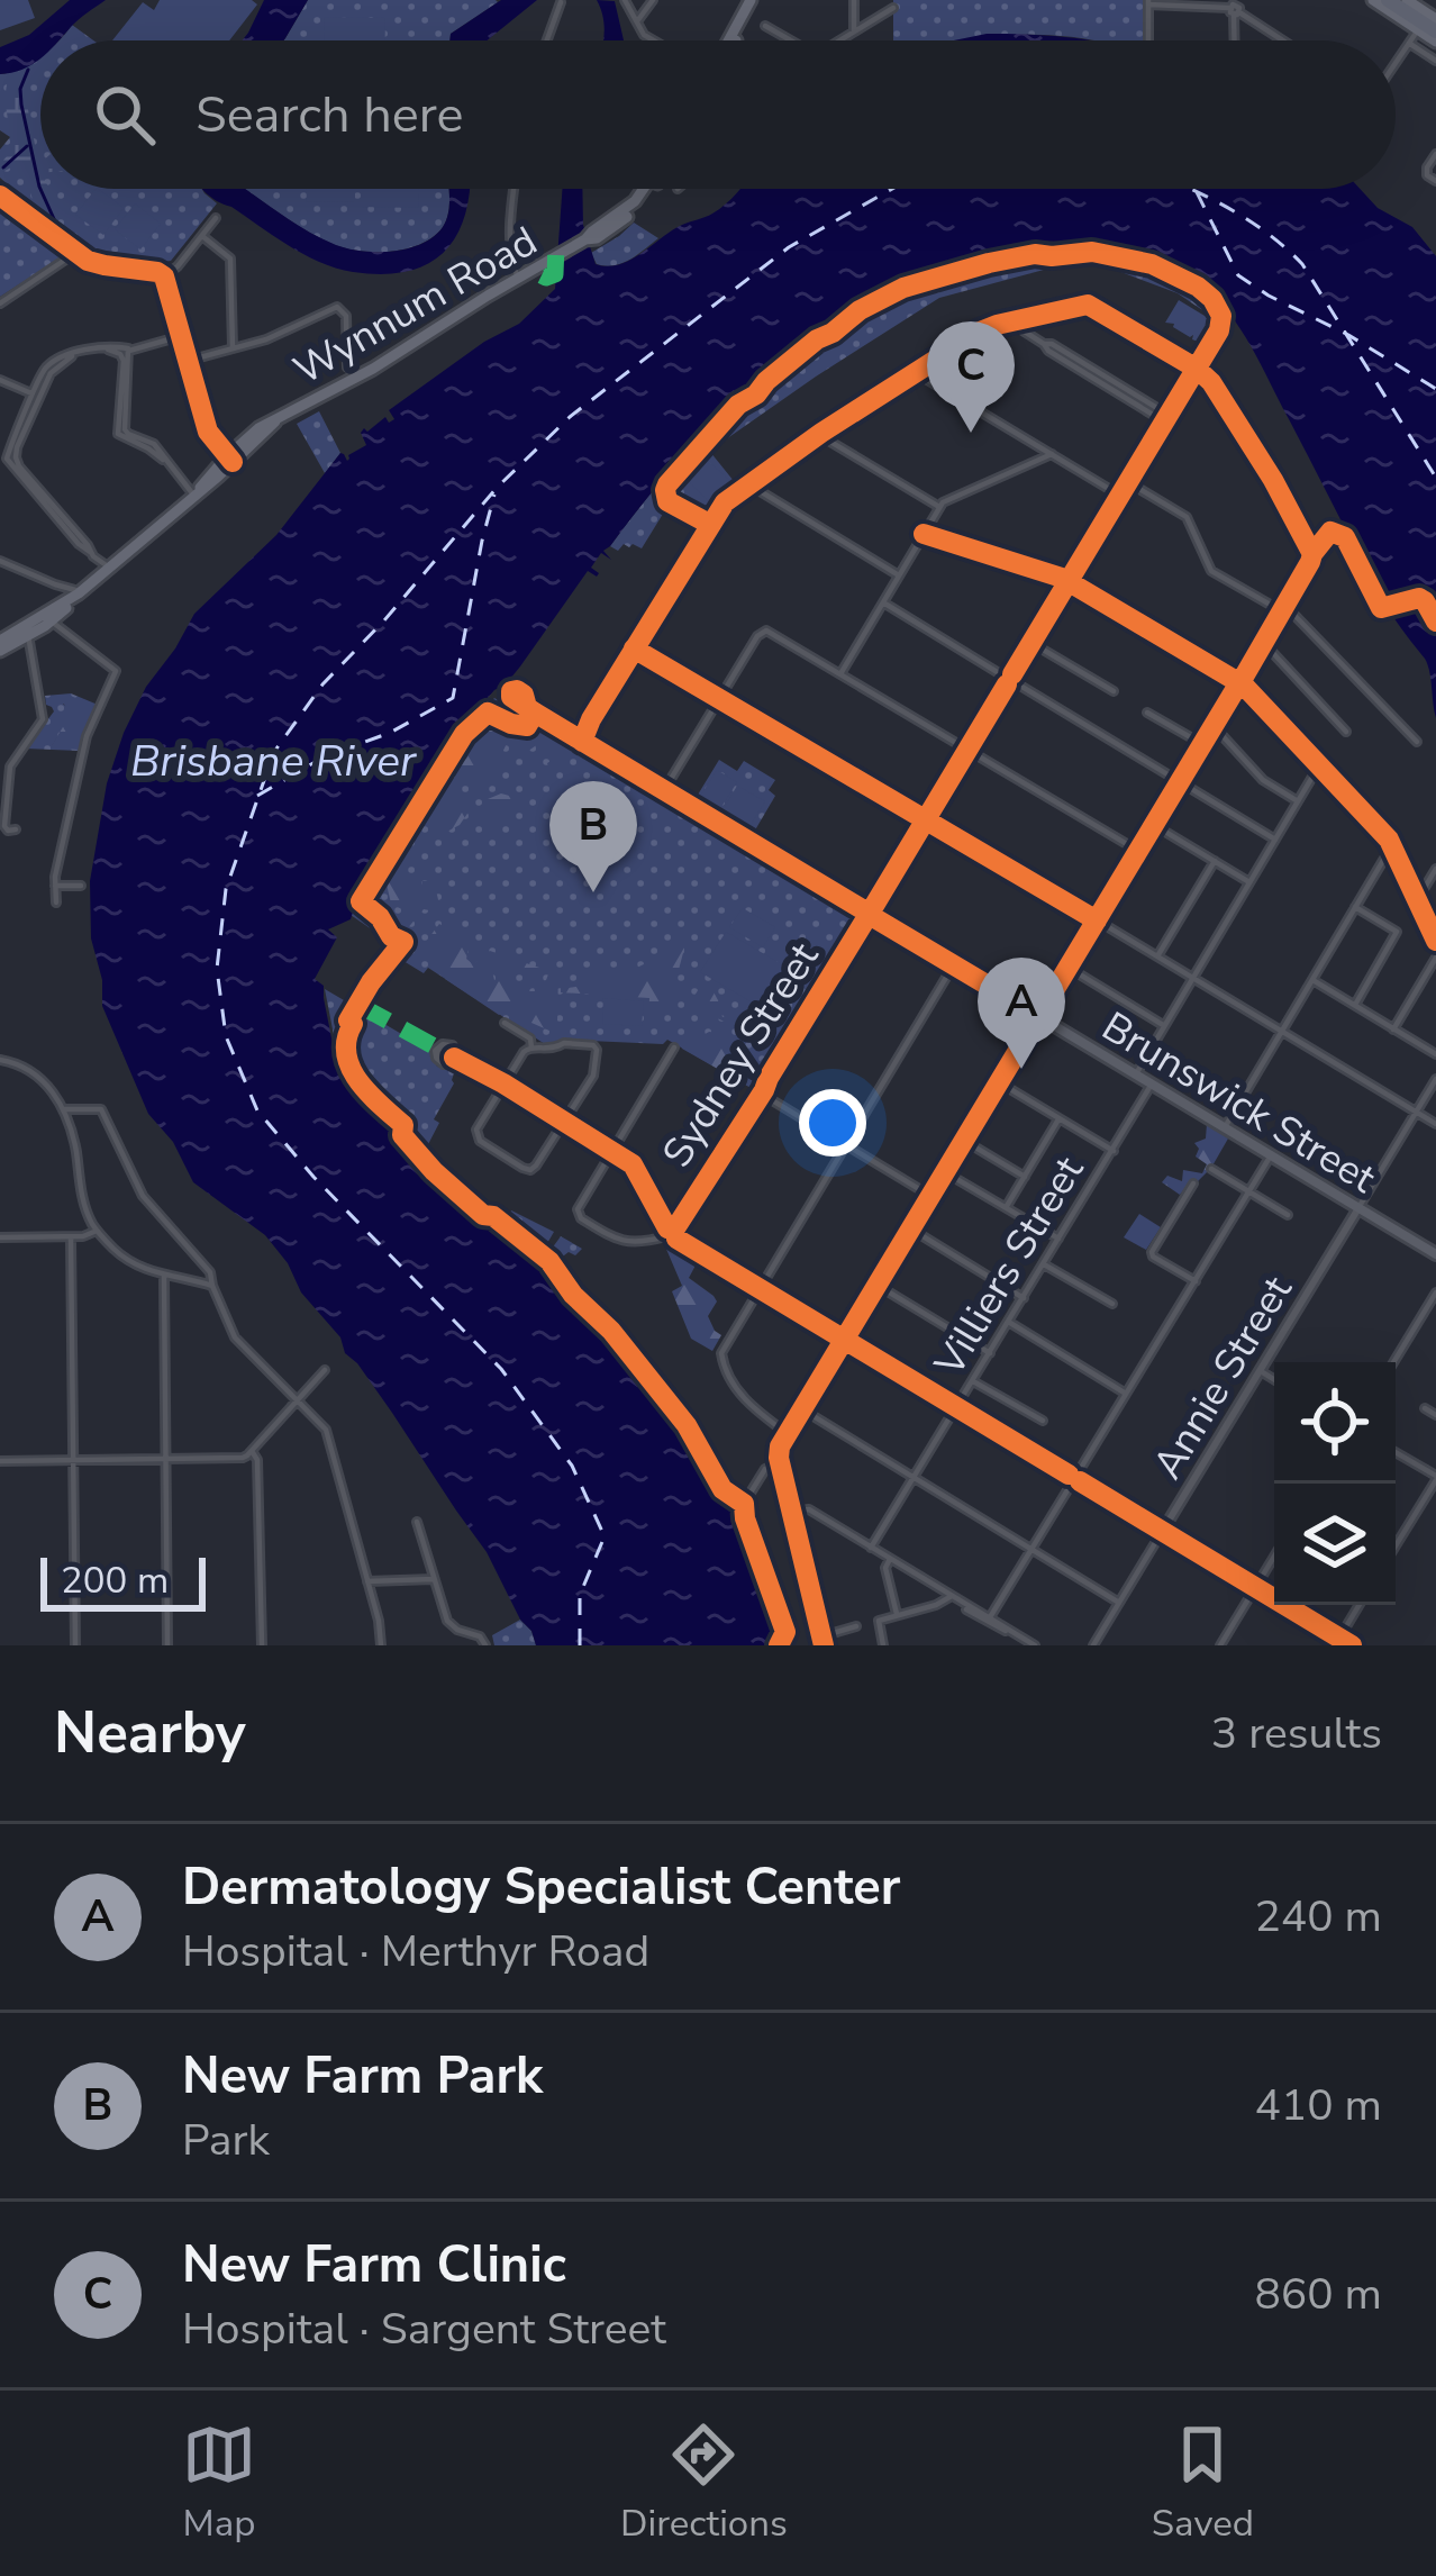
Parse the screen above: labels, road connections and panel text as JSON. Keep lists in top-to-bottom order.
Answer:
{
  "streets": {
    "main road": ["Wynnum Road", "Brunswick Street"],
    "street": ["Sydney Street", "Villiers Street", "Annie Street"]
  },
  "crossings": [
    ["Sydney Street", "Brunswick Street"],
    ["Brunswick Street", "Villiers Street"],
    ["Brunswick Street", "Annie Street"]
  ],
  "water": ["Brisbane River"],
  "scale_bar": "200 m",
  "page": {
    "search": "Search here",
    "pins": ["C", "B", "A"],
    "scale": "200 m",
    "heading": ["Nearby", "3 results"],
    "list": [
      {
        "mark": "A",
        "name": "Dermatology Specialist Center",
        "note": "Hospital · Merthyr Road",
        "value": "240 m"
      },
      {
        "mark": "B",
        "name": "New Farm Park",
        "note": "Park",
        "value": "410 m"
      },
      {
        "mark": "C",
        "name": "New Farm Clinic",
        "note": "Hospital · Sargent Street",
        "value": "860 m"
      }
    ],
    "nav": ["Map", "Directions", "Saved"]
  }
}
